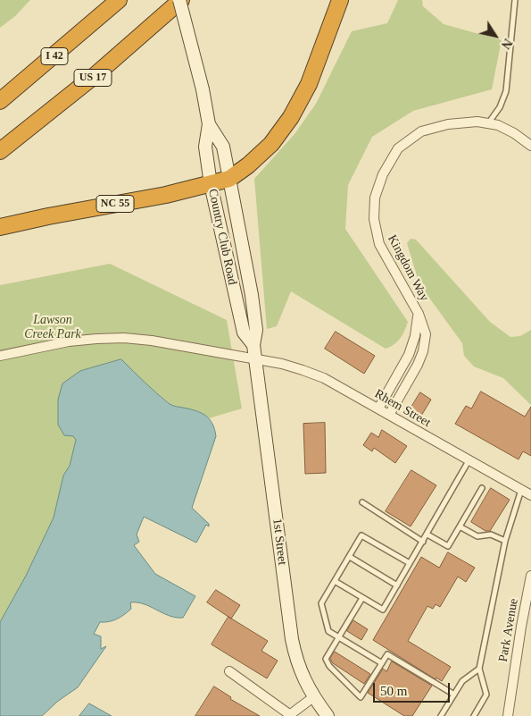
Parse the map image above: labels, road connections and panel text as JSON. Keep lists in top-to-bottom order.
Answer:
{
  "streets": {
    "highway": ["I 42", "US 17", "NC 55"],
    "main road": ["Country Club Road", "1st Street"],
    "street": ["Kingdom Way", "Rhem Street", "Park Avenue"]
  },
  "crossings": [
    ["US 17", "Country Club Road"],
    ["NC 55", "Country Club Road"],
    ["Country Club Road", "Rhem Street"],
    ["Country Club Road", "1st Street"],
    ["Kingdom Way", "Rhem Street"],
    ["Rhem Street", "1st Street"]
  ],
  "parks": ["Lawson Creek Park"],
  "scale_bar": "50 m",
  "north": "bottom right"
}
